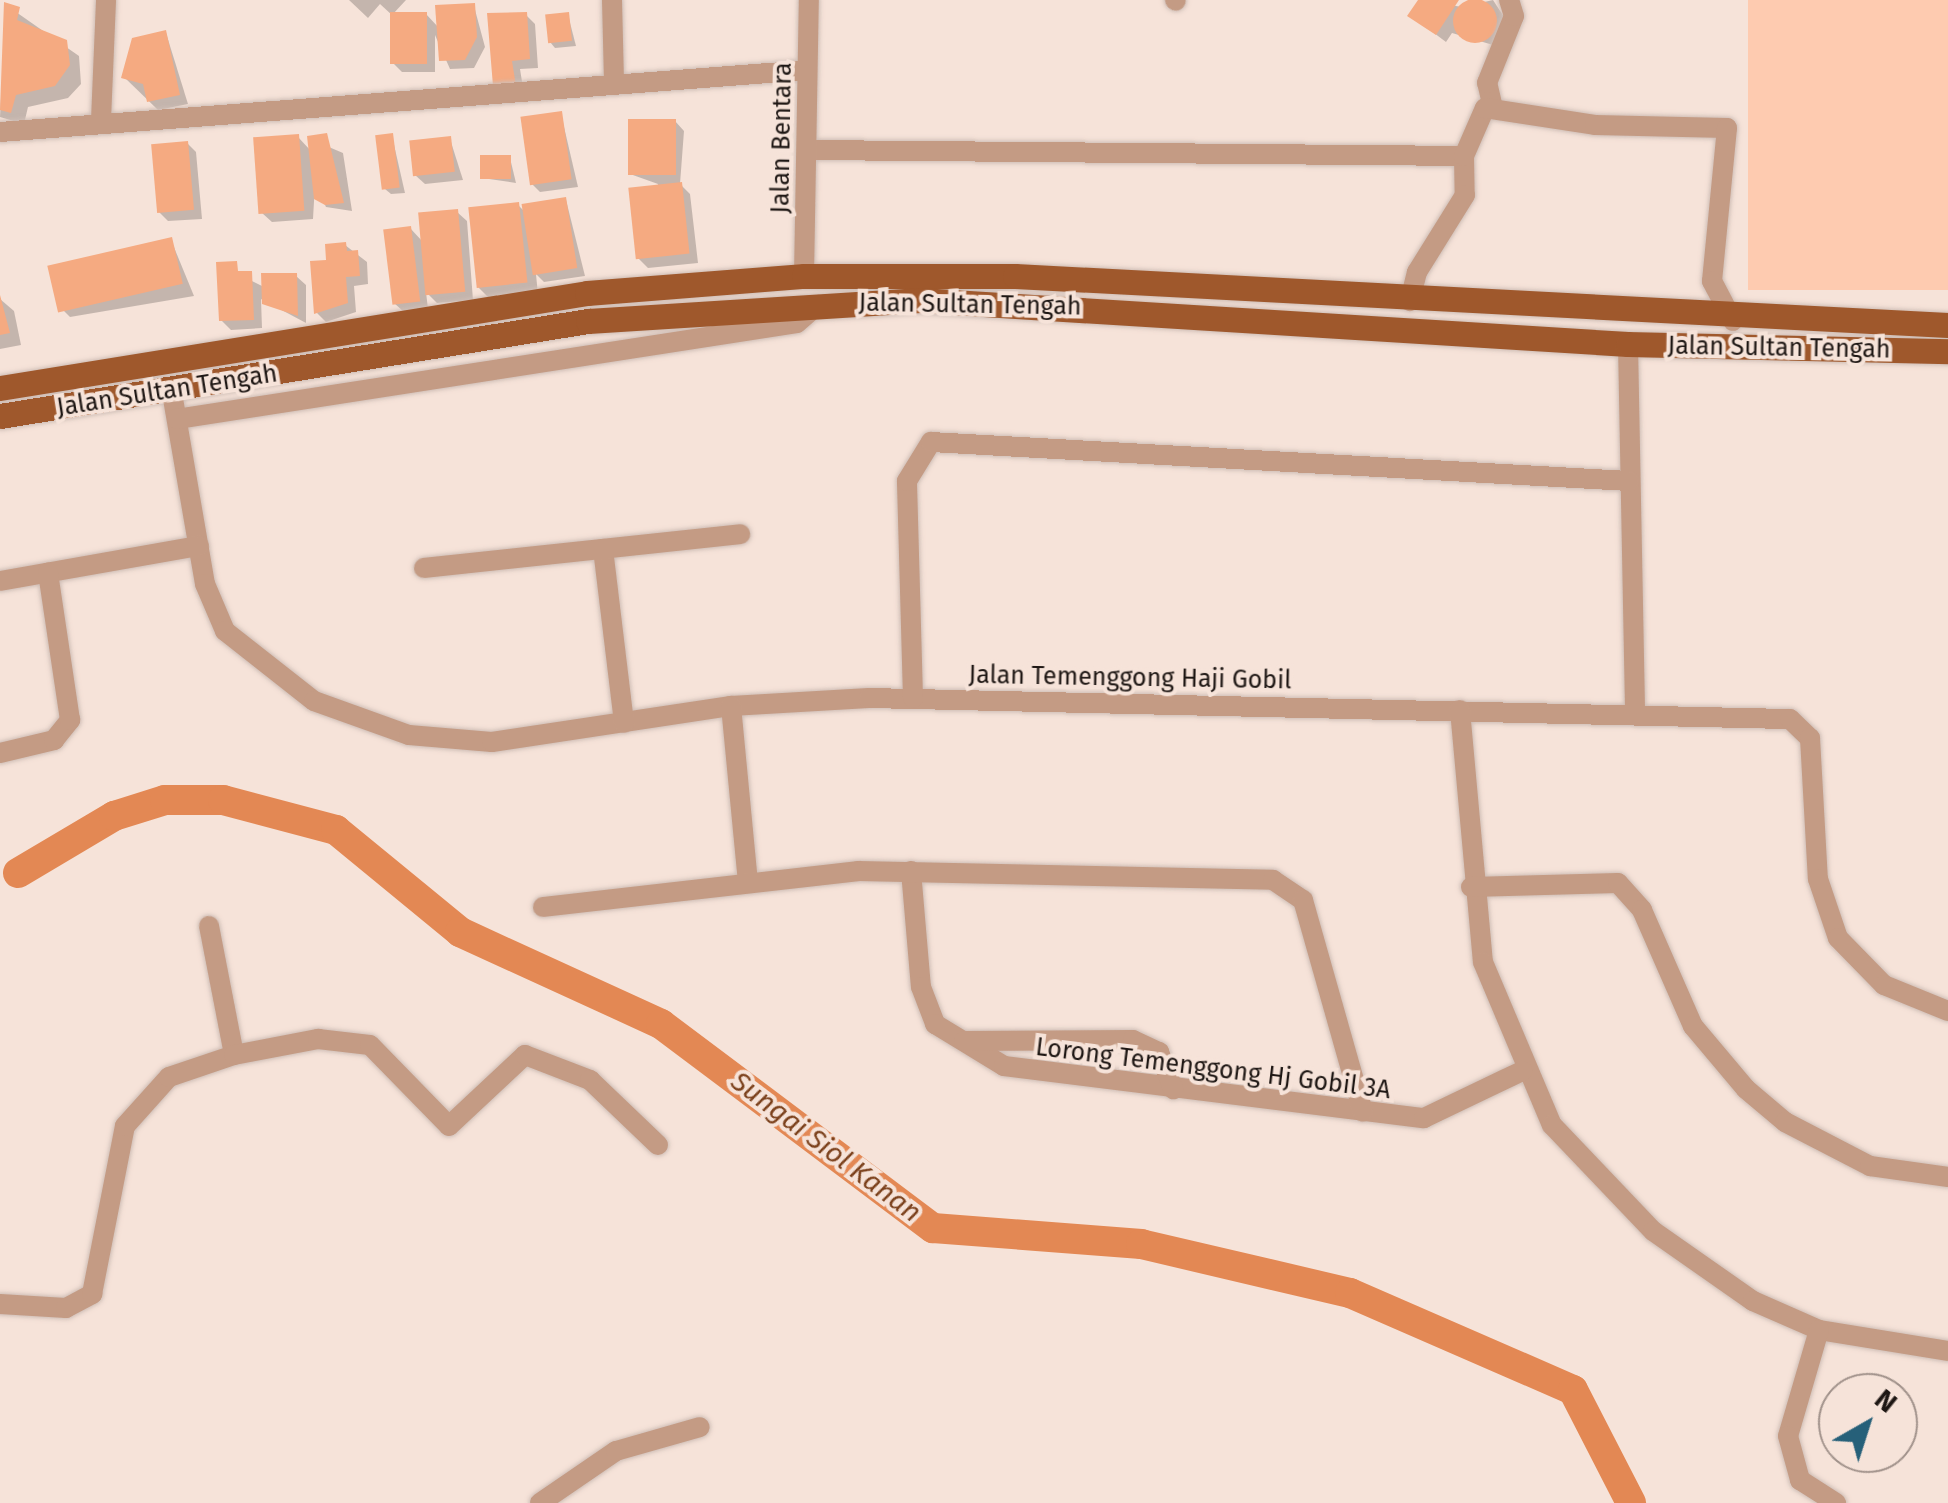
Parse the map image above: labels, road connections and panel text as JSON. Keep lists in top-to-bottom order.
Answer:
{
  "streets": {
    "main road": ["Jalan Sultan Tengah"],
    "street": ["Jalan Bentara", "Jalan Temenggong Haji Gobil", "Lorong Temenggong Hj Gobil 3A"]
  },
  "crossings": [
    ["Jalan Bentara", "Jalan Sultan Tengah"],
    ["Jalan Sultan Tengah", "Jalan Temenggong Haji Gobil"]
  ],
  "water": ["Sungai Siol Kanan"],
  "north": "top right"
}
